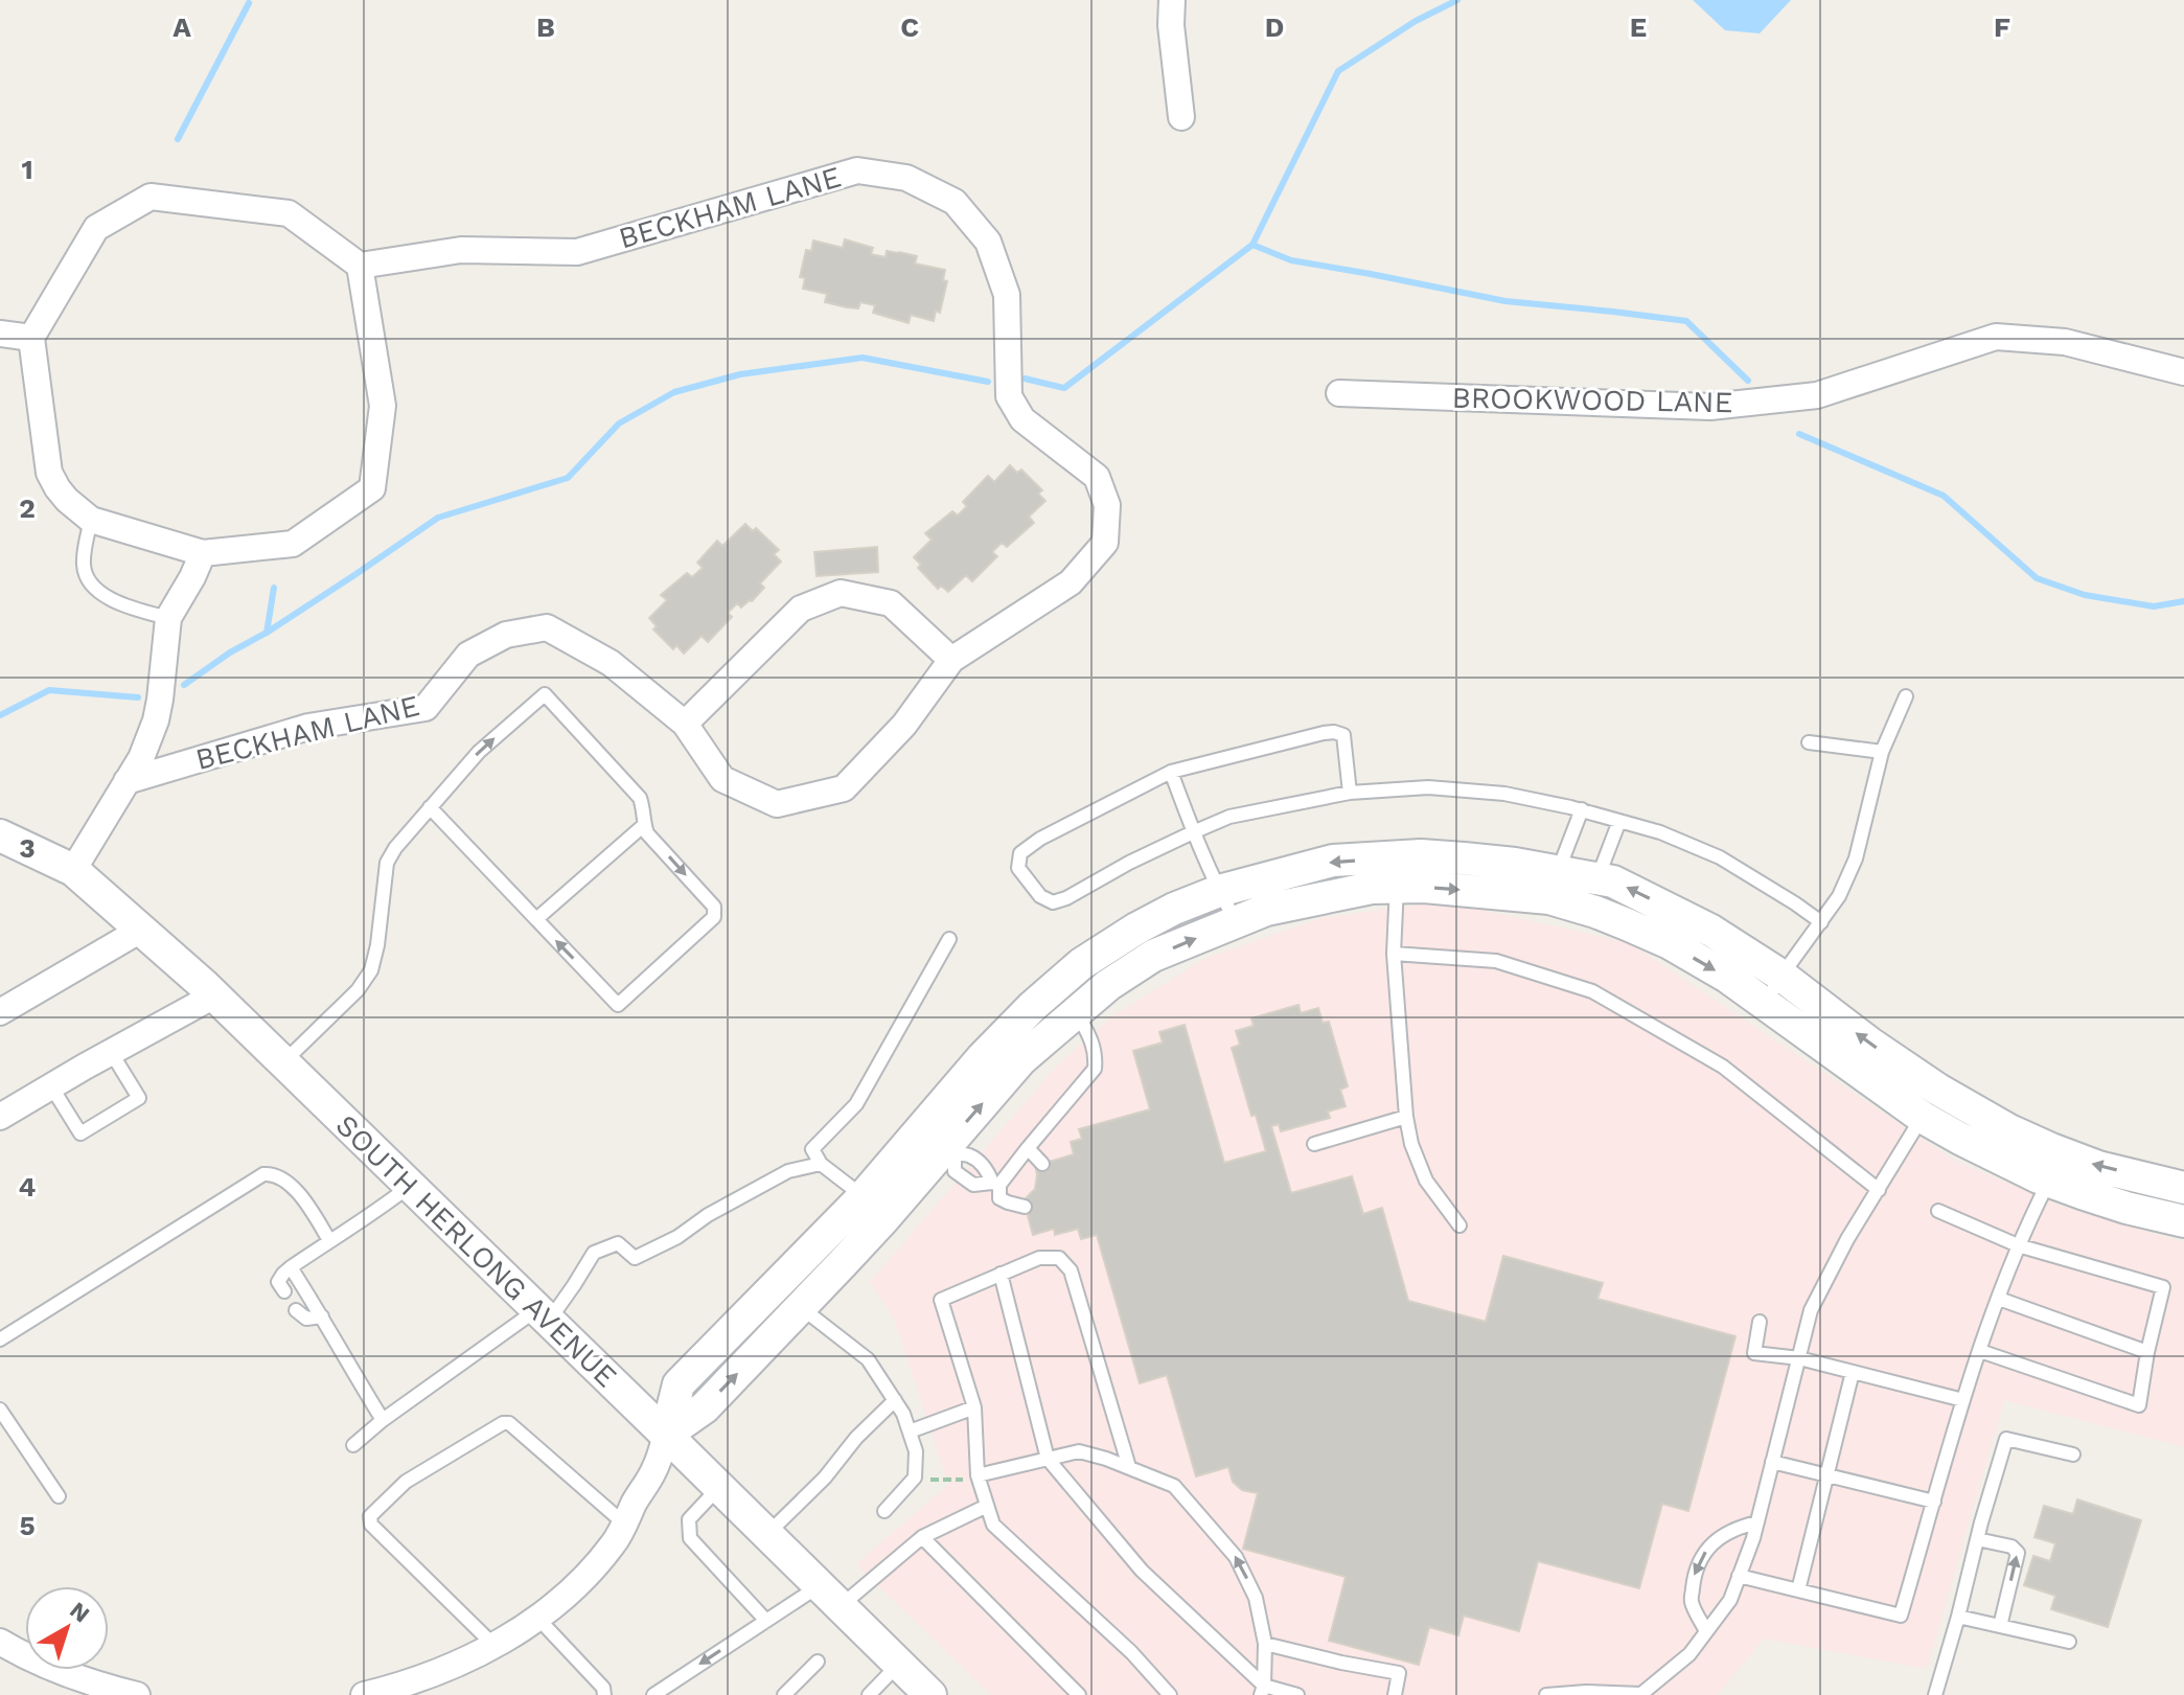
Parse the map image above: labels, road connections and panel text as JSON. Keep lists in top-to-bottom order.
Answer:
{
  "streets": {
    "street": ["BECKHAM LANE", "BROOKWOOD LANE", "SOUTH HERLONG AVENUE"]
  },
  "north": "top right",
  "grid": {
    "columns": [
      "A",
      "B",
      "C",
      "D",
      "E",
      "F"
    ],
    "rows": [
      "1",
      "2",
      "3",
      "4",
      "5"
    ]
  }
}
